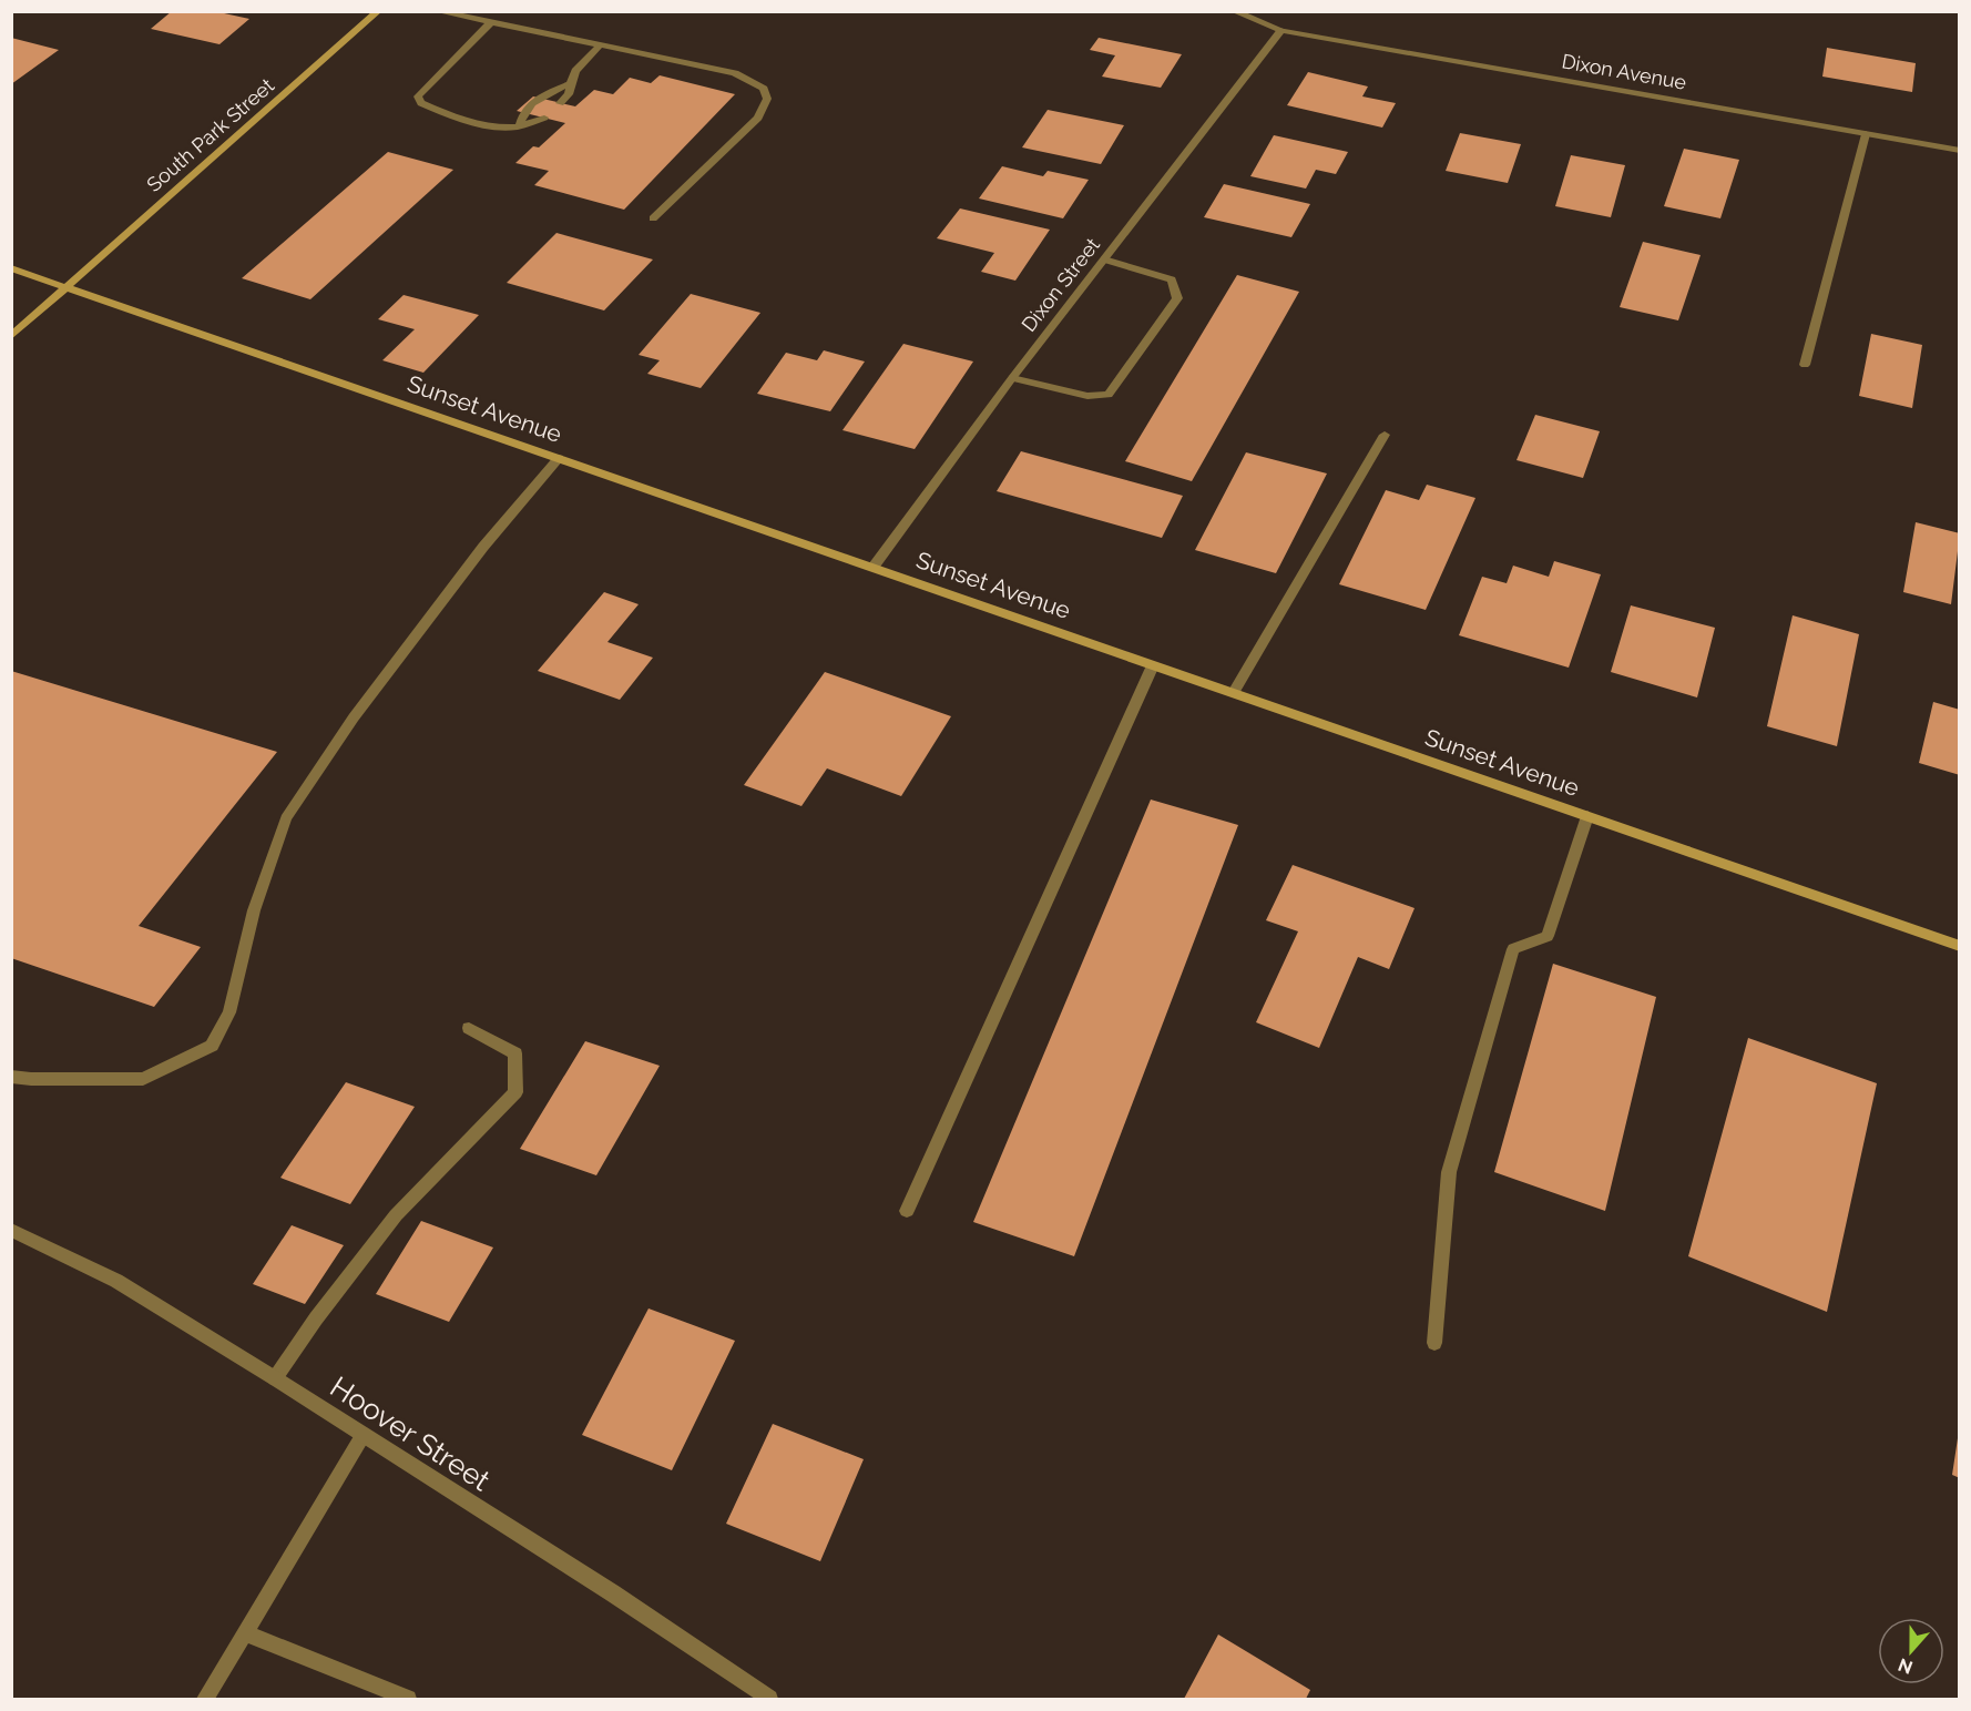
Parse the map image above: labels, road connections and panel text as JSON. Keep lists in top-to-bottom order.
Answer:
{
  "streets": {
    "main road": ["South Park Street", "Sunset Avenue"],
    "street": ["Dixon Avenue", "Dixon Street", "Hoover Street"]
  },
  "crossings": [
    ["Dixon Avenue", "Dixon Street"],
    ["South Park Street", "Sunset Avenue"],
    ["Dixon Street", "Sunset Avenue"]
  ],
  "north": "bottom"
}
